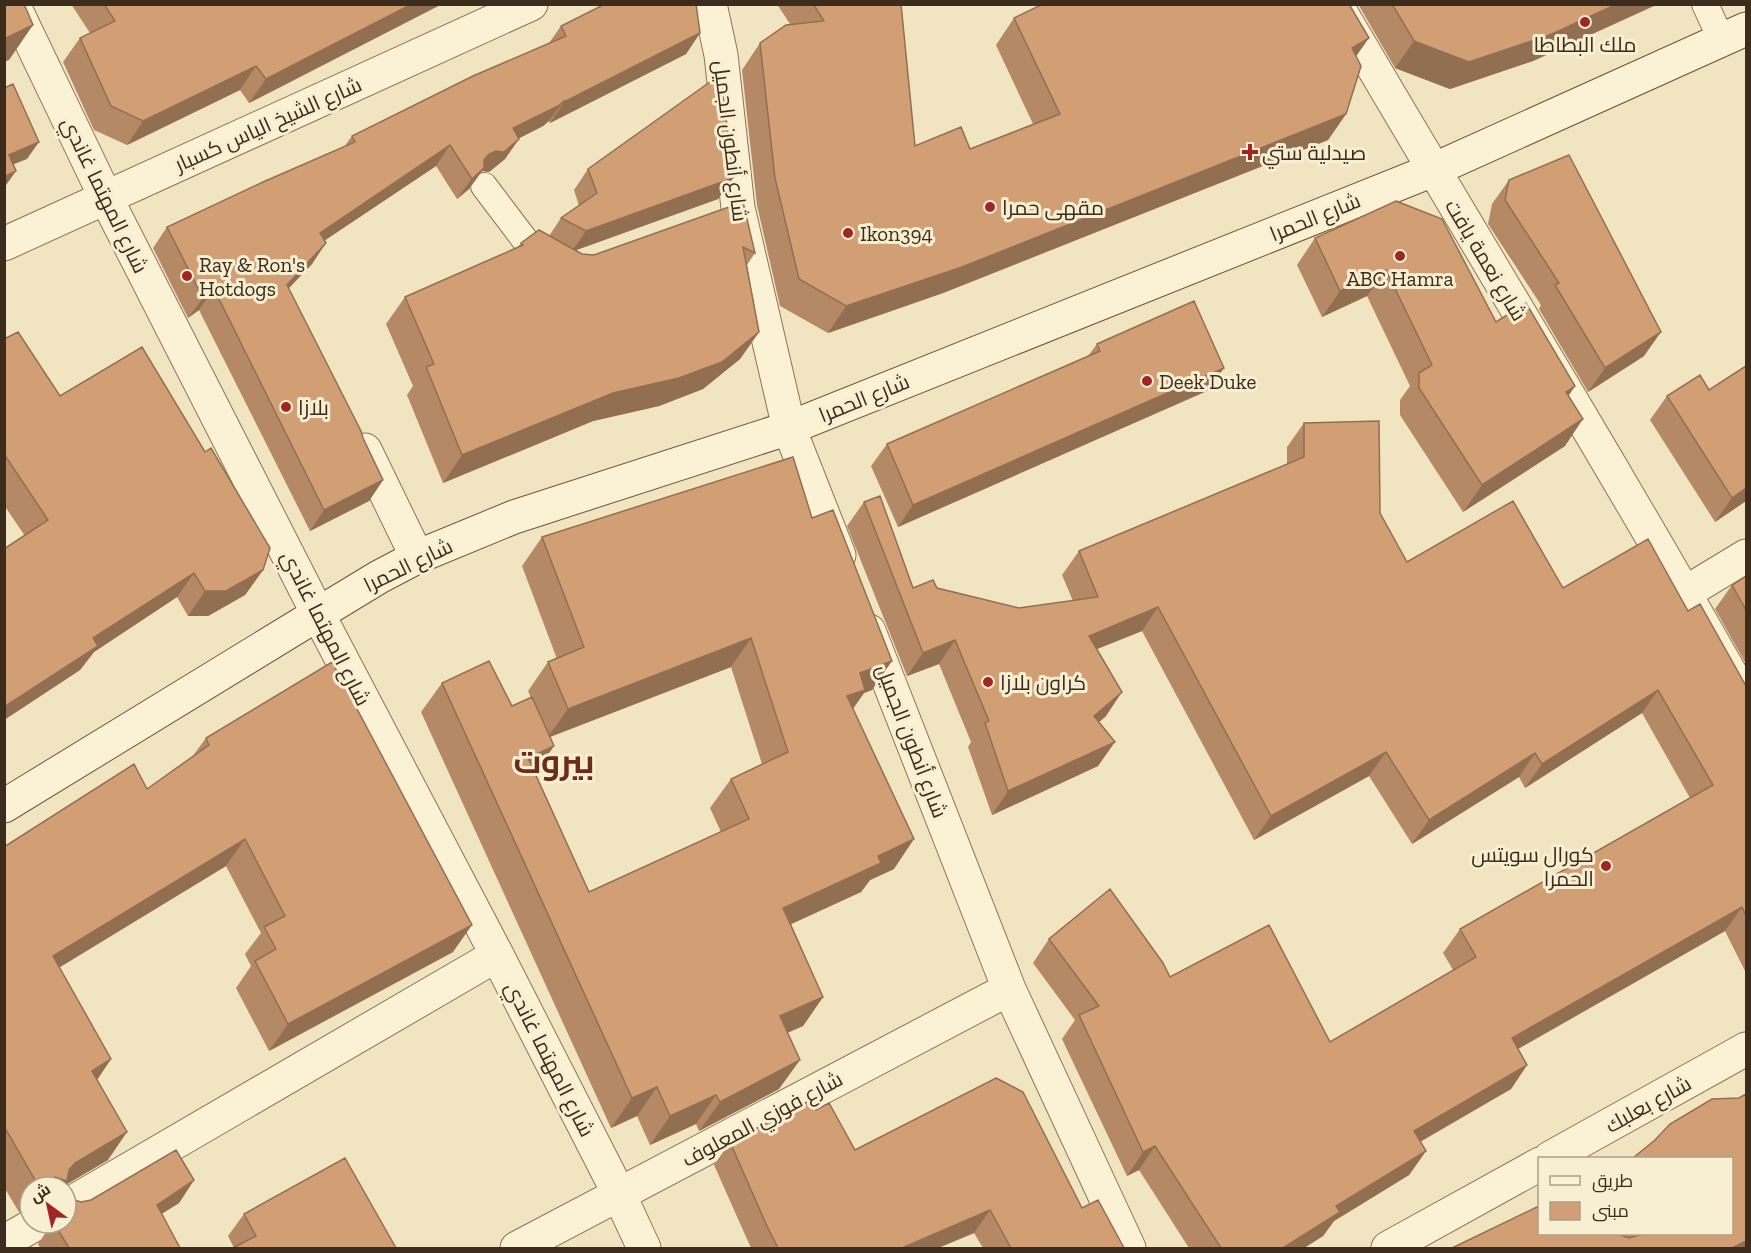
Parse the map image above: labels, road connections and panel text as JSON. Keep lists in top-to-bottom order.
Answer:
{
  "streets": {
    "street": [
      "شارع الشيخ الياس كسبار",
      "شارع أنطون الجميل",
      "شارع المهتما غاندي",
      "شارع الحمرا",
      "شارع نعمة يافت",
      "شارع بعلبك",
      "شارع فوزي المعلوف"
    ]
  },
  "crossings": [
    ["شارع الشيخ الياس كسبار", "شارع المهتما غاندي"],
    ["شارع أنطون الجميل", "شارع الحمرا"],
    ["شارع أنطون الجميل", "شارع فوزي المعلوف"],
    ["شارع المهتما غاندي", "شارع الحمرا"],
    ["شارع المهتما غاندي", "شارع فوزي المعلوف"],
    ["شارع الحمرا", "شارع نعمة يافت"]
  ],
  "districts": ["بيروت"],
  "places": {
    "other": [
      "ملك البطاطا",
      "مقهى حمرا",
      "Ikon394",
      "ABC Hamra",
      "Ray & Ron's Hotdogs",
      "Deek Duke",
      "بلازا",
      "كراون بلازا",
      "كورال سويتس الحمرا"
    ],
    "health": ["صيدلية ستي"]
  },
  "legend": ["طريق", "مبنى"],
  "north": "top left"
}
